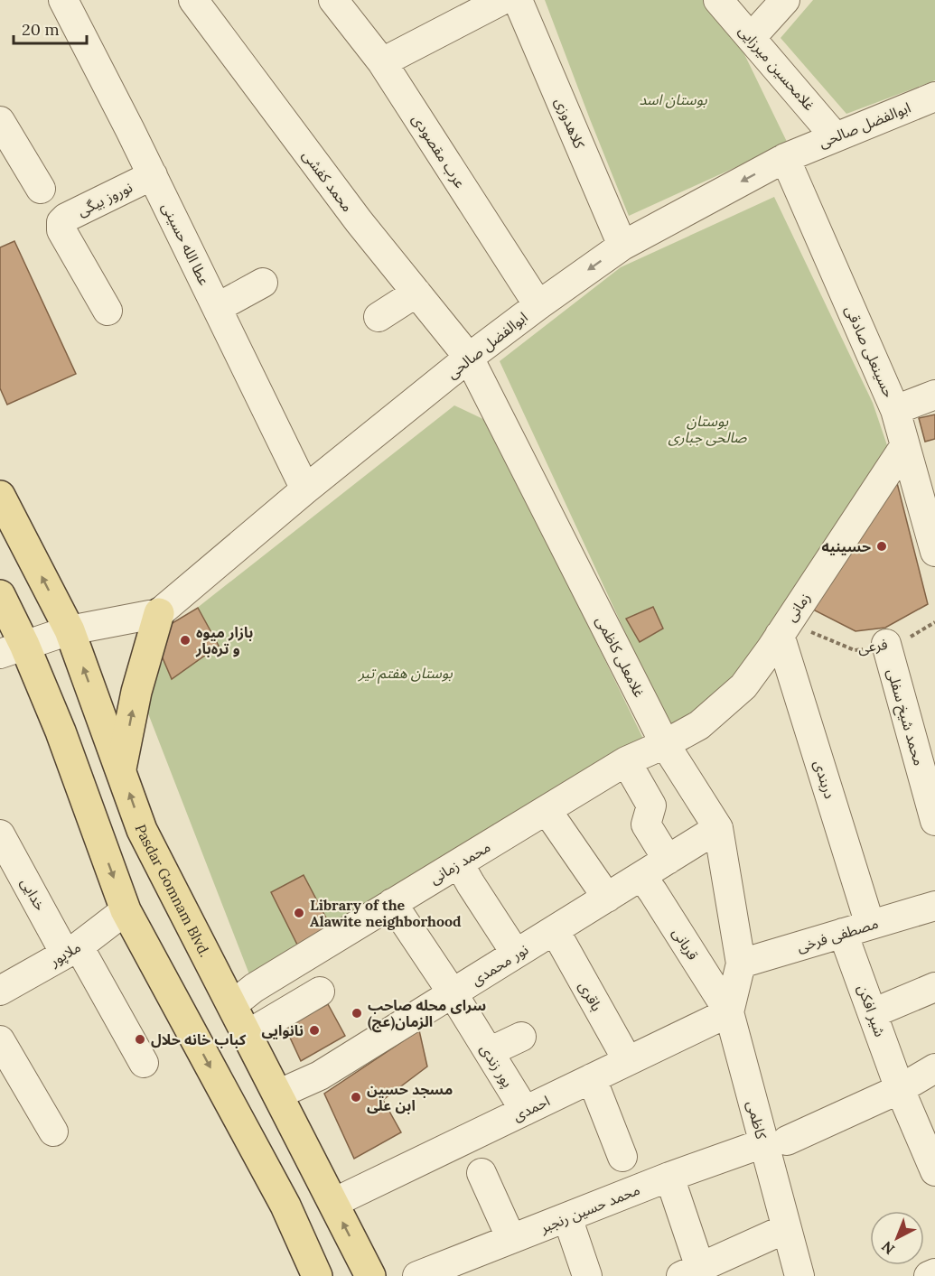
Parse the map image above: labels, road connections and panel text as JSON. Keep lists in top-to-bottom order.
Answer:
{
  "streets": {
    "main road": ["Pasdar Gomnam Blvd."],
    "street": [
      "غلامحسین میرزایی",
      "کلاهدوزی",
      "ابوالفضل صالحی",
      "عرب مقصودی",
      "محمد کفشی",
      "نوروز بیگی",
      "عطا الله حسینی",
      "حسینعلی صادقی",
      "زمانی",
      "غلامعلی کاظمی",
      "محمد شیخ سفلی",
      "دربندی",
      "محمد زمانی",
      "خدایی",
      "مصطفی فرخی",
      "قربانی",
      "ملاپور",
      "نور محمدی",
      "باقری",
      "شیر افکن",
      "پور زندی",
      "احمدی",
      "کاظمی",
      "محمد حسین رنجبر"
    ],
    "path": ["فرعی"]
  },
  "crossings": [
    ["غلامحسین میرزایی", "ابوالفضل صالحی"],
    ["کلاهدوزی", "ابوالفضل صالحی"],
    ["ابوالفضل صالحی", "عرب مقصودی"],
    ["ابوالفضل صالحی", "محمد کفشی"],
    ["ابوالفضل صالحی", "عطا الله حسینی"],
    ["ابوالفضل صالحی", "حسینعلی صادقی"],
    ["ابوالفضل صالحی", "غلامعلی کاظمی"],
    ["ابوالفضل صالحی", "Pasdar Gomnam Blvd."],
    ["محمد کفشی", "غلامعلی کاظمی"],
    ["نوروز بیگی", "عطا الله حسینی"],
    ["حسینعلی صادقی", "زمانی"],
    ["زمانی", "فرعی"],
    ["زمانی", "غلامعلی کاظمی"],
    ["زمانی", "دربندی"],
    ["زمانی", "محمد زمانی"],
    ["فرعی", "محمد شیخ سفلی"],
    ["فرعی", "دربندی"],
    ["غلامعلی کاظمی", "محمد زمانی"],
    ["غلامعلی کاظمی", "مصطفی فرخی"],
    ["غلامعلی کاظمی", "نور محمدی"],
    ["غلامعلی کاظمی", "کاظمی"],
    ["دربندی", "مصطفی فرخی"],
    ["محمد زمانی", "Pasdar Gomnam Blvd."],
    ["محمد زمانی", "پور زندی"],
    ["Pasdar Gomnam Blvd.", "نور محمدی"],
    ["Pasdar Gomnam Blvd.", "احمدی"],
    ["خدایی", "ملاپور"],
    ["مصطفی فرخی", "شیر افکن"],
    ["مصطفی فرخی", "کاظمی"],
    ["قربانی", "نور محمدی"],
    ["قربانی", "احمدی"],
    ["قربانی", "کاظمی"],
    ["نور محمدی", "باقری"],
    ["نور محمدی", "پور زندی"],
    ["باقری", "احمدی"],
    ["شیر افکن", "محمد حسین رنجبر"],
    ["پور زندی", "احمدی"],
    ["احمدی", "کاظمی"],
    ["کاظمی", "محمد حسین رنجبر"]
  ],
  "parks": ["بوستان اسد", "بوستان صالحی جباری", "بوستان هفتم تیر"],
  "places": [
    "حسینیه",
    "بازار میوه و تره‌بار",
    "Library of the Alawite neighborhood",
    "سرای محله صاحب الزمان(عج)",
    "نانوایی",
    "کباب خانه حلال",
    "مسجد حسین ابن علی"
  ],
  "scale_bar": "20 m",
  "north": "bottom left"
}
